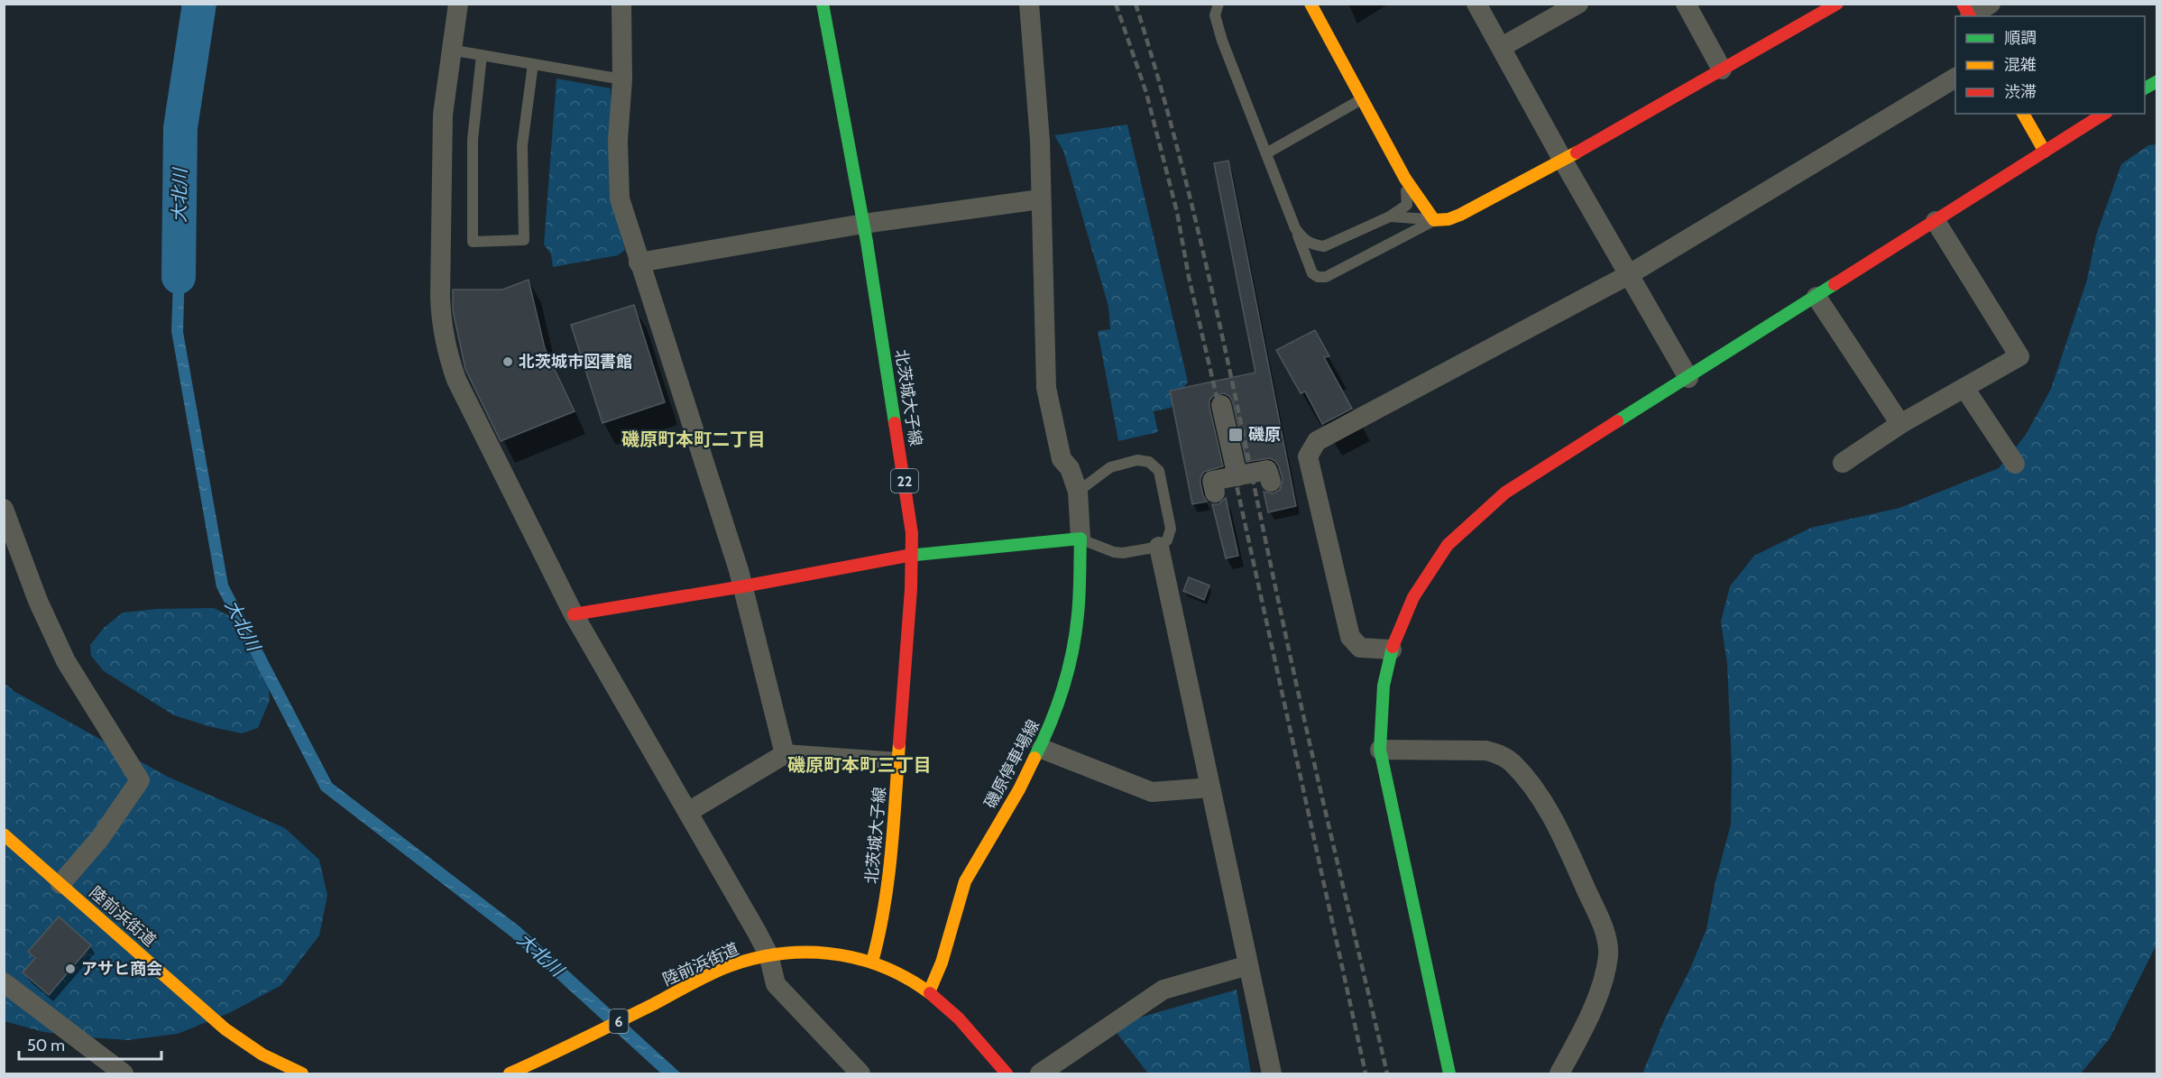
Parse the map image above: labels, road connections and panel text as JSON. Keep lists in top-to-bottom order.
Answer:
{
  "streets": {
    "main road": [
      "北茨城大子線",
      "22",
      "磯原停車場線",
      "陸前浜街道",
      "6"
    ]
  },
  "crossings": [
    ["北茨城大子線", "陸前浜街道"],
    ["磯原停車場線", "陸前浜街道"]
  ],
  "districts": ["磯原町本町二丁目", "磯原町本町三丁目"],
  "water": ["大北川"],
  "places": {
    "other": ["北茨城市図書館", "アサヒ商会"],
    "transit": ["磯原"]
  },
  "legend": ["順調", "混雑", "渋滞"],
  "scale_bar": "50 m"
}
